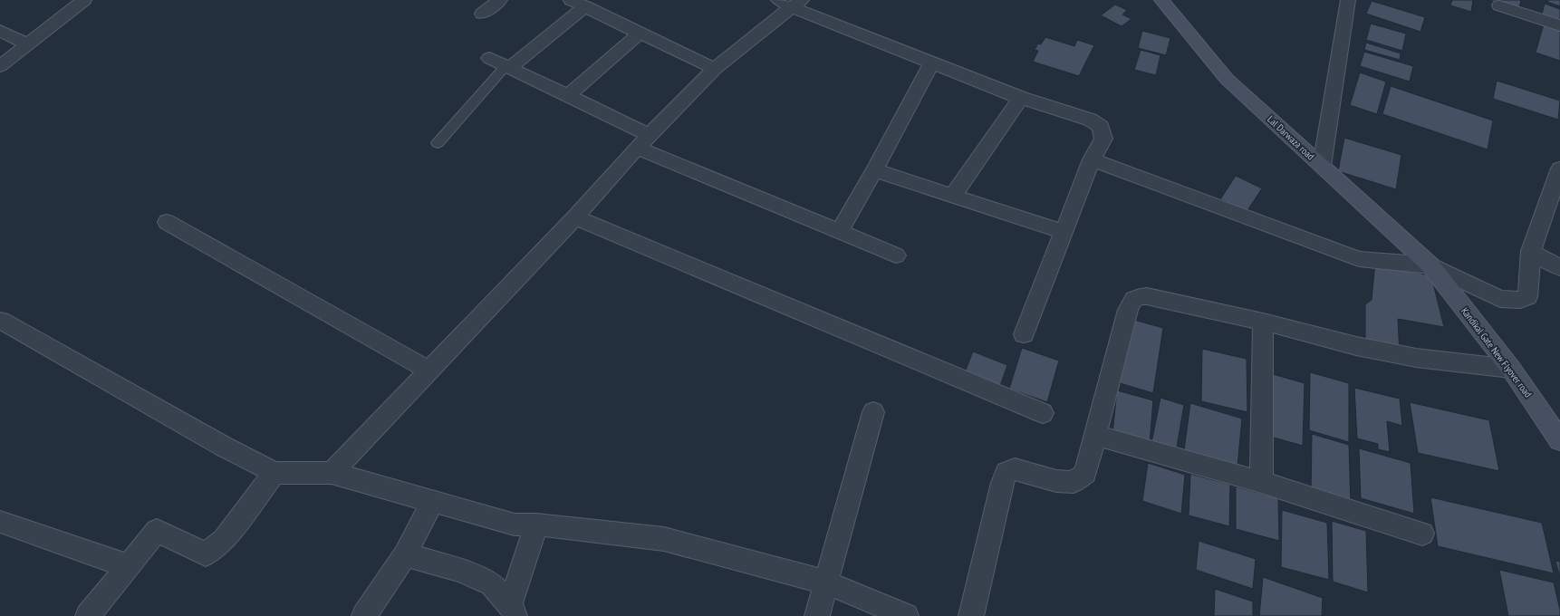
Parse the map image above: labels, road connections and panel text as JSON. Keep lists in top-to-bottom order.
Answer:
{
  "streets": {
    "main road": ["Lal Darwaza road", "Kandikal Gate New Flyover road"]
  },
  "crossings": [
    ["Lal Darwaza road", "Kandikal Gate New Flyover road"]
  ]
}
